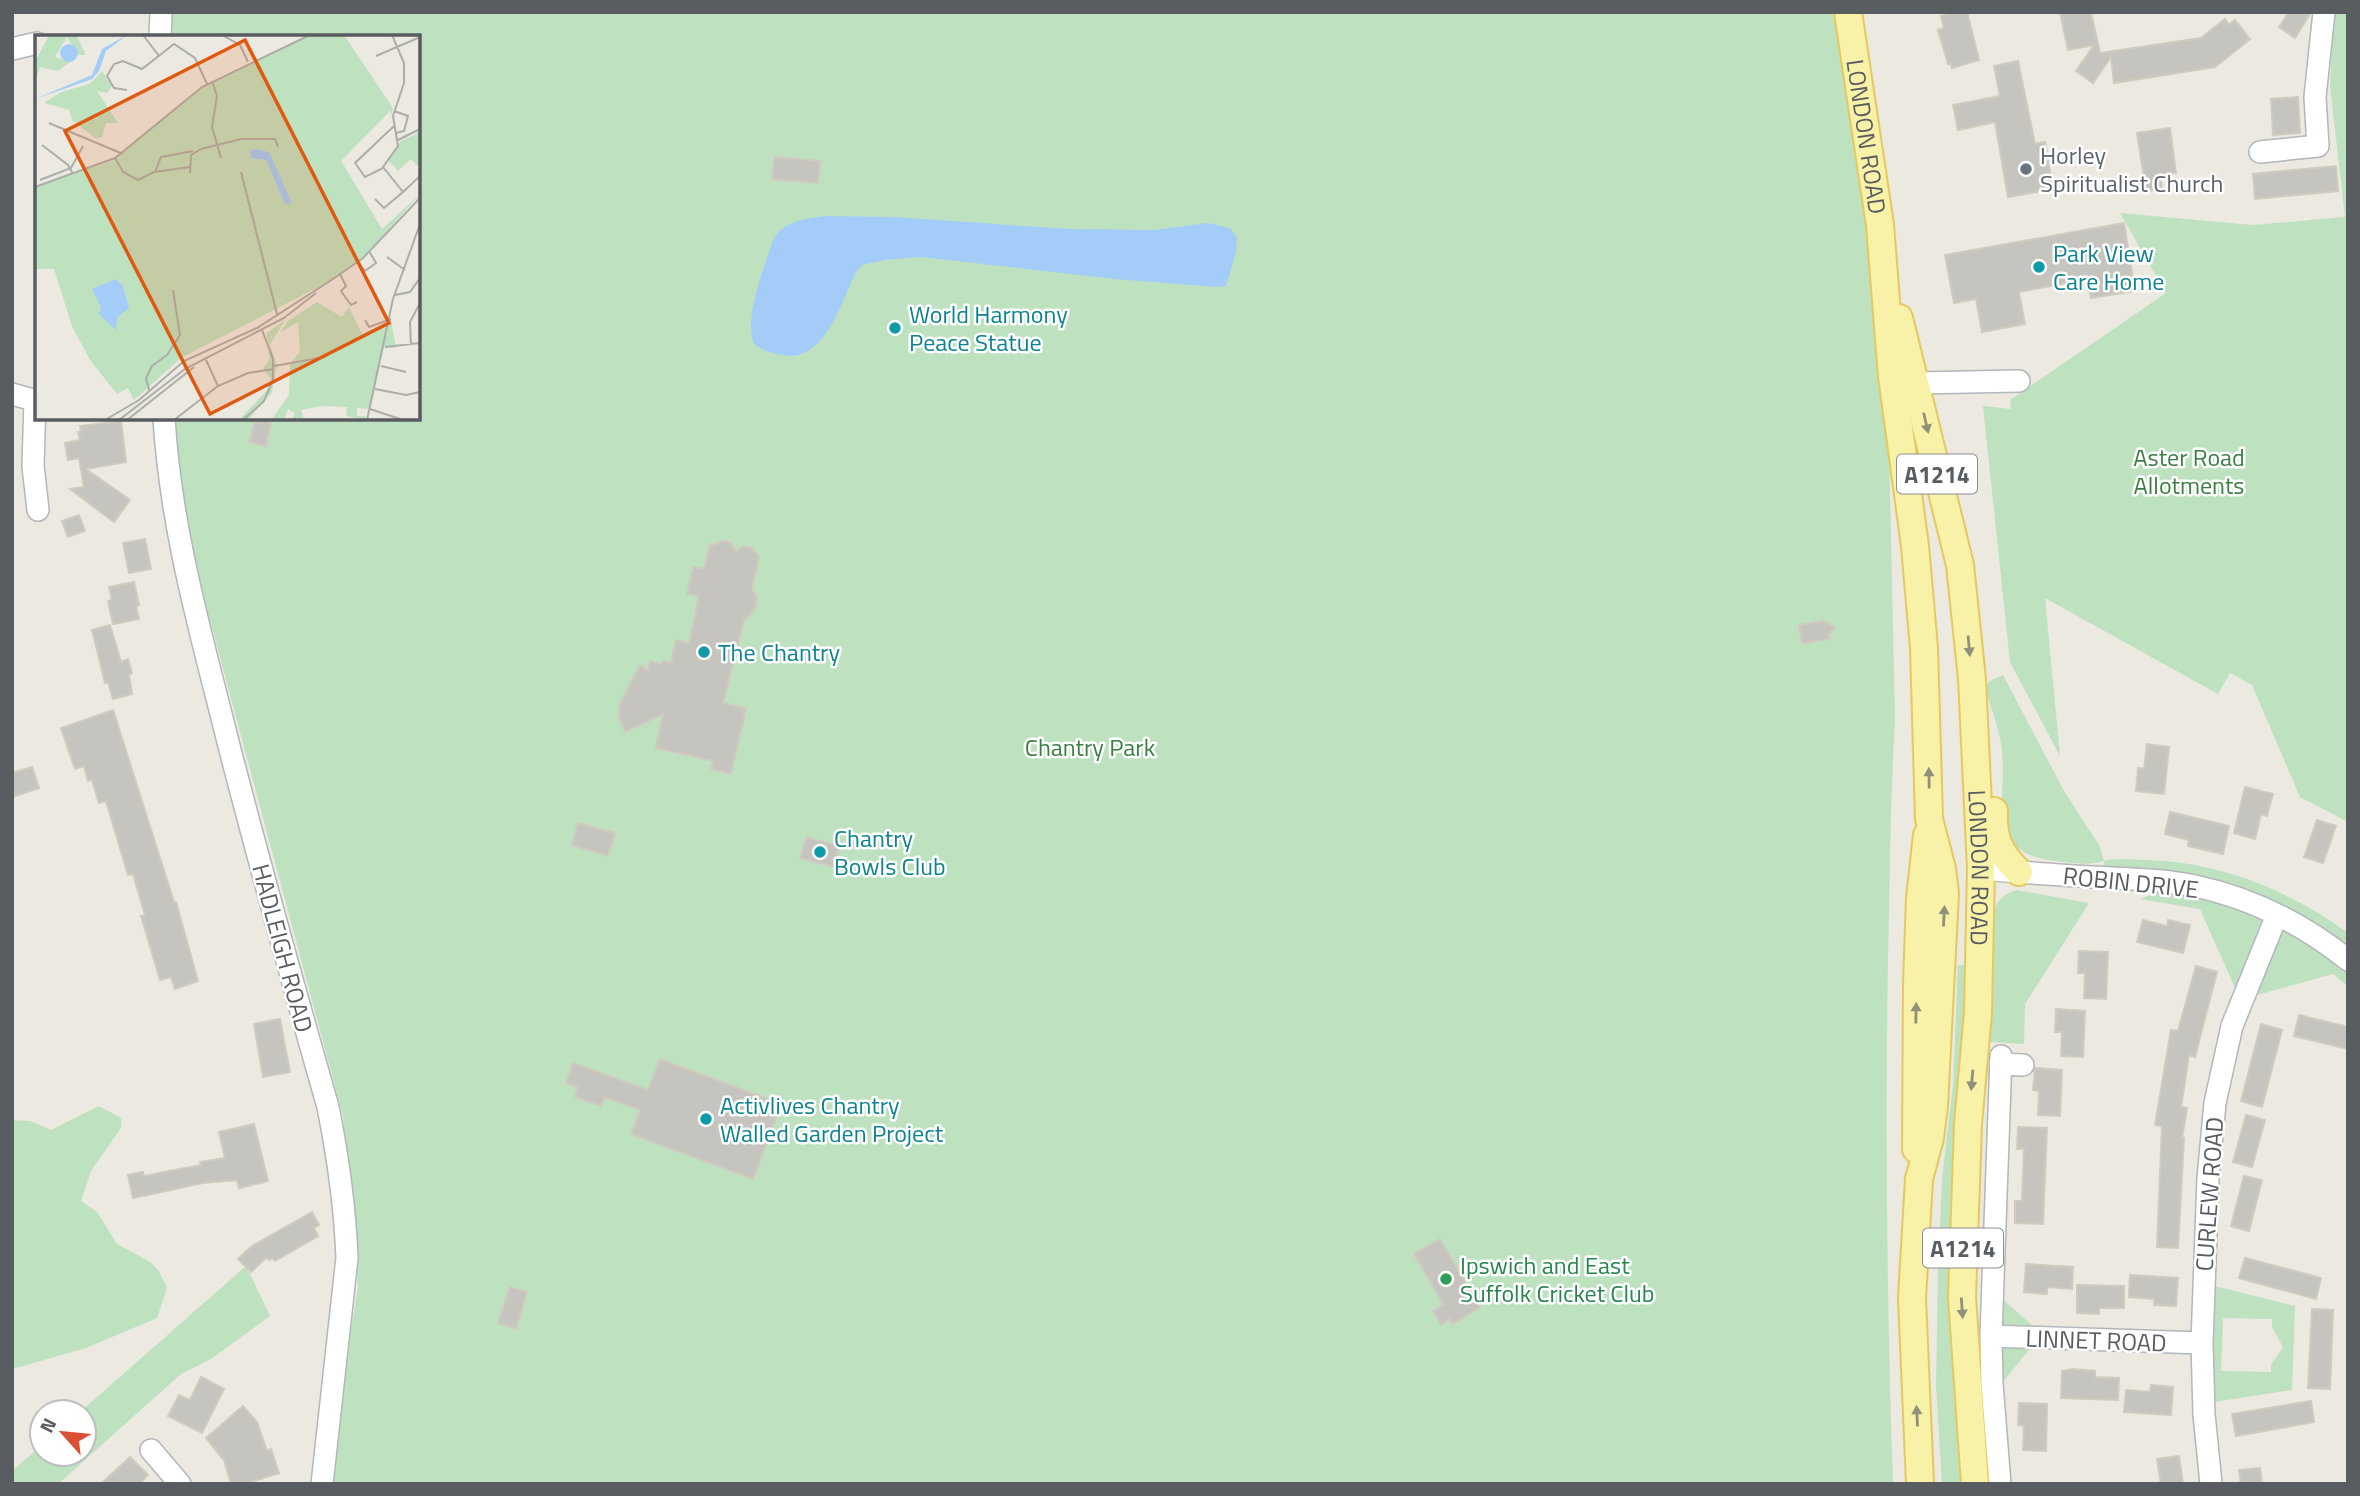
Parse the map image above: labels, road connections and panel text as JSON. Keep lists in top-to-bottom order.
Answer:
{
  "streets": {
    "main road": ["LONDON ROAD", "A1214"],
    "street": [
      "ROBIN DRIVE",
      "HADLEIGH ROAD",
      "CURLEW ROAD",
      "LINNET ROAD"
    ]
  },
  "crossings": [
    ["LONDON ROAD", "ROBIN DRIVE"],
    ["ROBIN DRIVE", "CURLEW ROAD"],
    ["CURLEW ROAD", "LINNET ROAD"]
  ],
  "parks": ["Aster Road Allotments", "Chantry Park"],
  "places": [
    "Horley Spiritualist Church",
    "Park View Care Home",
    "World Harmony Peace Statue",
    "The Chantry",
    "Chantry Bowls Club",
    "Activlives Chantry Walled Garden Project",
    "Ipswich and East Suffolk Cricket Club"
  ],
  "north": "top left"
}
